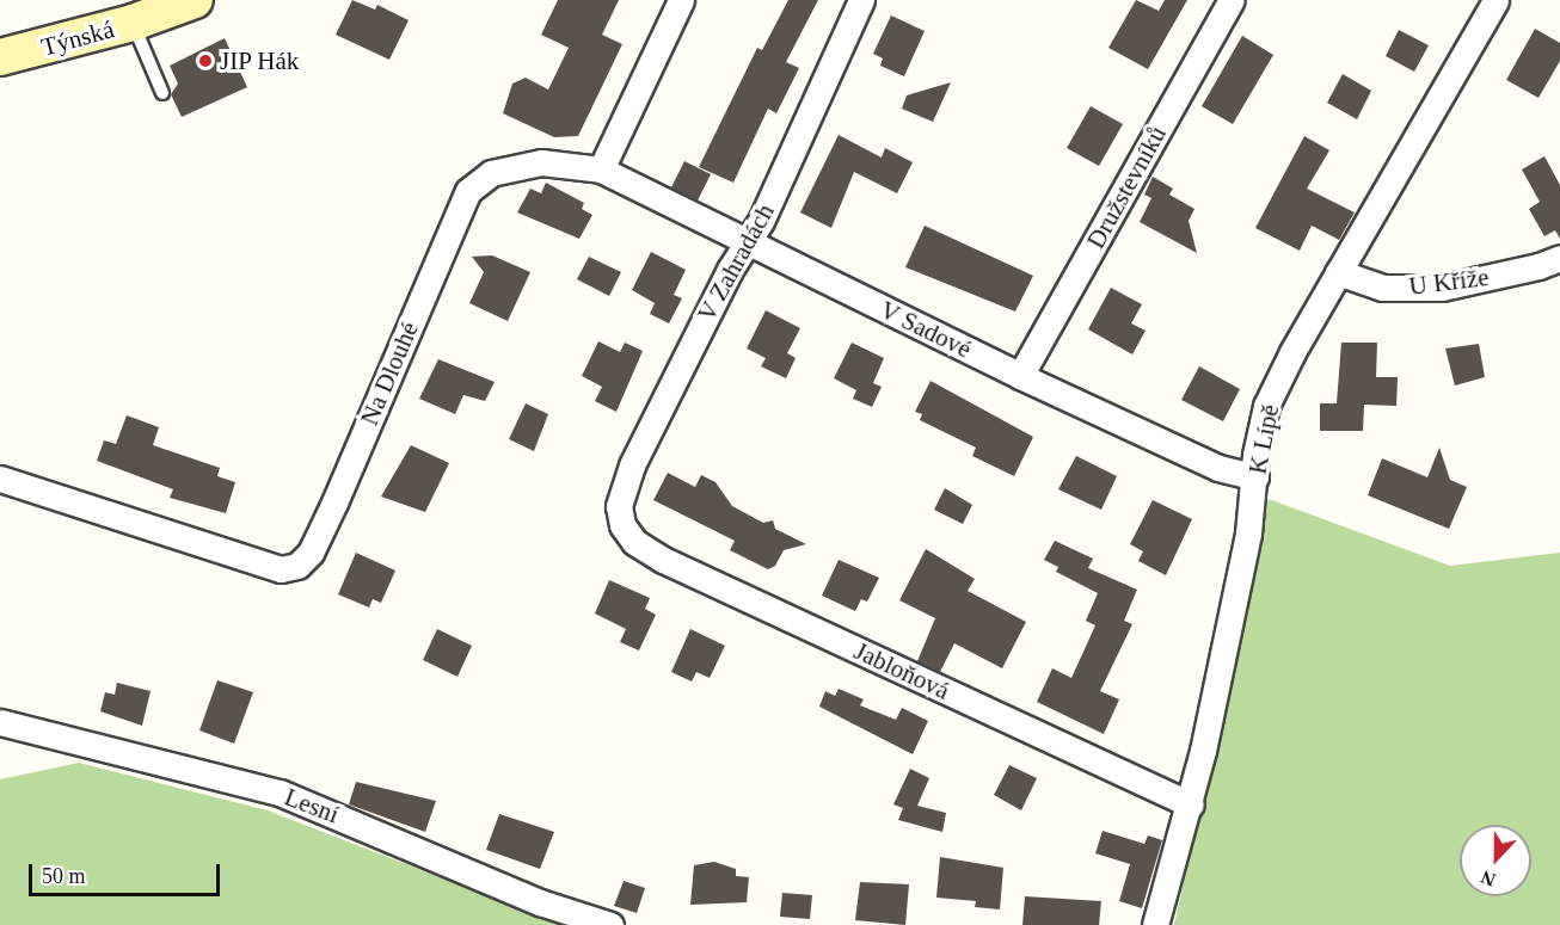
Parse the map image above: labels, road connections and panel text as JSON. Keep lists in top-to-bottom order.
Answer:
{
  "streets": {
    "main road": ["Týnská"],
    "street": [
      "Družstevníků",
      "V Zahradách",
      "U Kříže",
      "V Sadové",
      "Na Dlouhé",
      "K Lípě",
      "Jabloňová",
      "Lesní"
    ]
  },
  "crossings": [
    ["Družstevníků", "V Sadové"],
    ["V Zahradách", "V Sadové"],
    ["V Zahradách", "Jabloňová"],
    ["U Kříže", "K Lípě"],
    ["V Sadové", "Na Dlouhé"],
    ["V Sadové", "K Lípě"],
    ["K Lípě", "Jabloňová"]
  ],
  "places": ["JIP Hák"],
  "scale_bar": "50 m",
  "north": "bottom"
}
